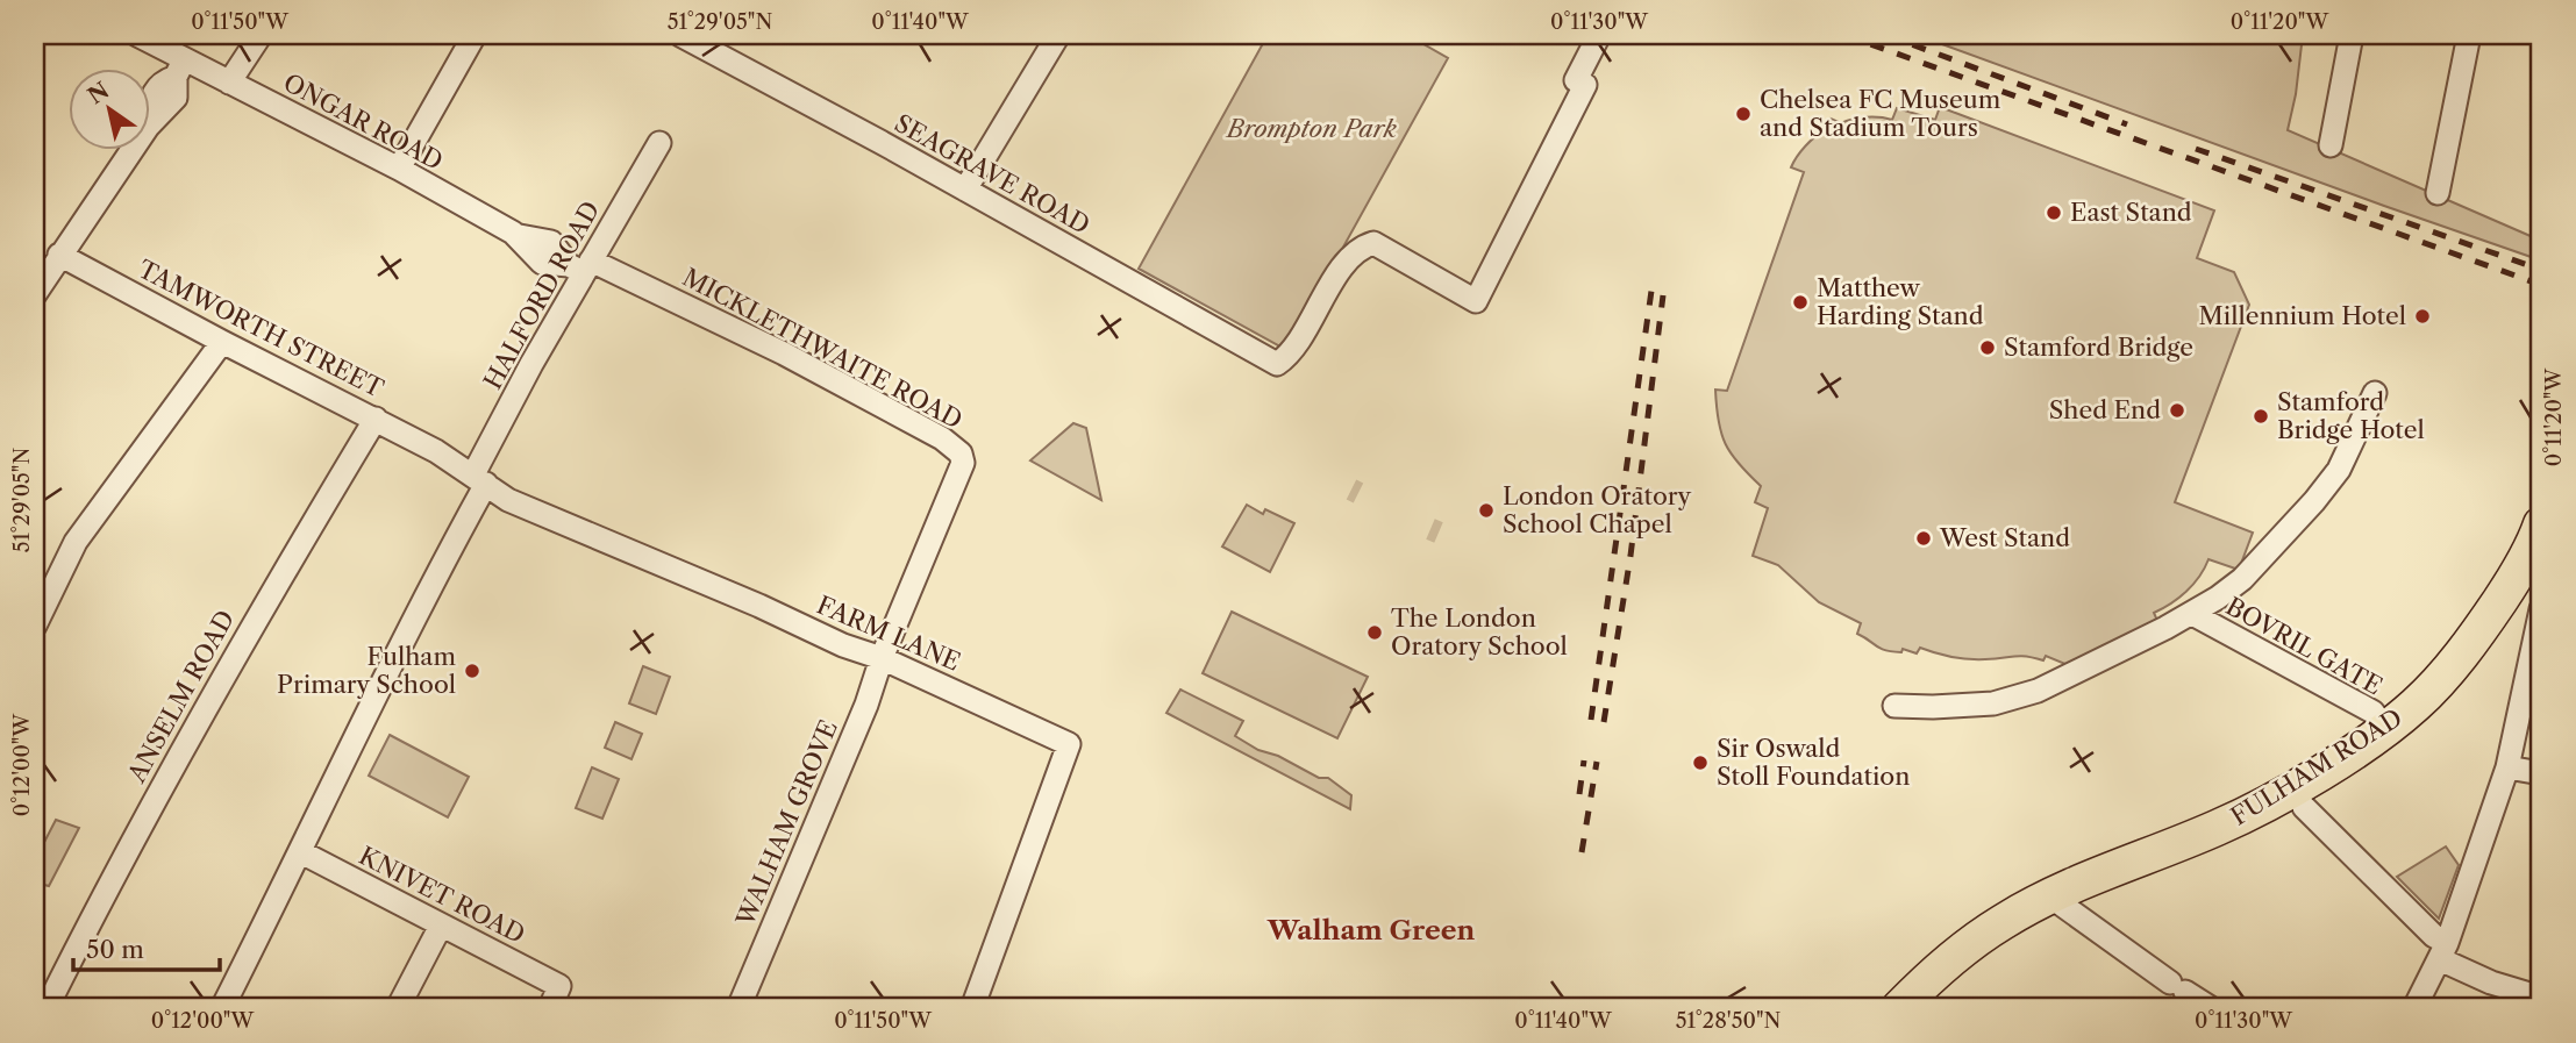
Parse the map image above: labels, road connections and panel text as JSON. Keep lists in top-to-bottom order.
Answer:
{
  "streets": {
    "main road": ["FULHAM ROAD"],
    "street": [
      "ONGAR ROAD",
      "SEAGRAVE ROAD",
      "HALFORD ROAD",
      "TAMWORTH STREET",
      "MICKLETHWAITE ROAD",
      "FARM LANE",
      "BOVRIL GATE",
      "ANSELM ROAD",
      "WALHAM GROVE",
      "KNIVET ROAD"
    ]
  },
  "crossings": [
    ["ONGAR ROAD", "HALFORD ROAD"],
    ["ONGAR ROAD", "MICKLETHWAITE ROAD"],
    ["HALFORD ROAD", "MICKLETHWAITE ROAD"],
    ["HALFORD ROAD", "FARM LANE"],
    ["HALFORD ROAD", "KNIVET ROAD"],
    ["TAMWORTH STREET", "FARM LANE"],
    ["TAMWORTH STREET", "ANSELM ROAD"],
    ["MICKLETHWAITE ROAD", "FARM LANE"],
    ["MICKLETHWAITE ROAD", "WALHAM GROVE"],
    ["FARM LANE", "WALHAM GROVE"],
    ["BOVRIL GATE", "FULHAM ROAD"]
  ],
  "districts": ["Walham Green"],
  "parks": ["Brompton Park"],
  "places": [
    "Chelsea FC Museum and Stadium Tours",
    "East Stand",
    "Matthew Harding Stand",
    "Millennium Hotel",
    "Stamford Bridge",
    "Shed End",
    "Stamford Bridge Hotel",
    "London Oratory School Chapel",
    "West Stand",
    "The London Oratory School",
    "Fulham Primary School",
    "Sir Oswald Stoll Foundation"
  ],
  "scale_bar": "50 m",
  "north": "top left",
  "coordinates": [
    "0°11'50\"W",
    "51°29'05\"N",
    "0°11'40\"W",
    "0°11'30\"W",
    "0°11'20\"W",
    "0°12'00\"W",
    "51°28'50\"N"
  ]
}
